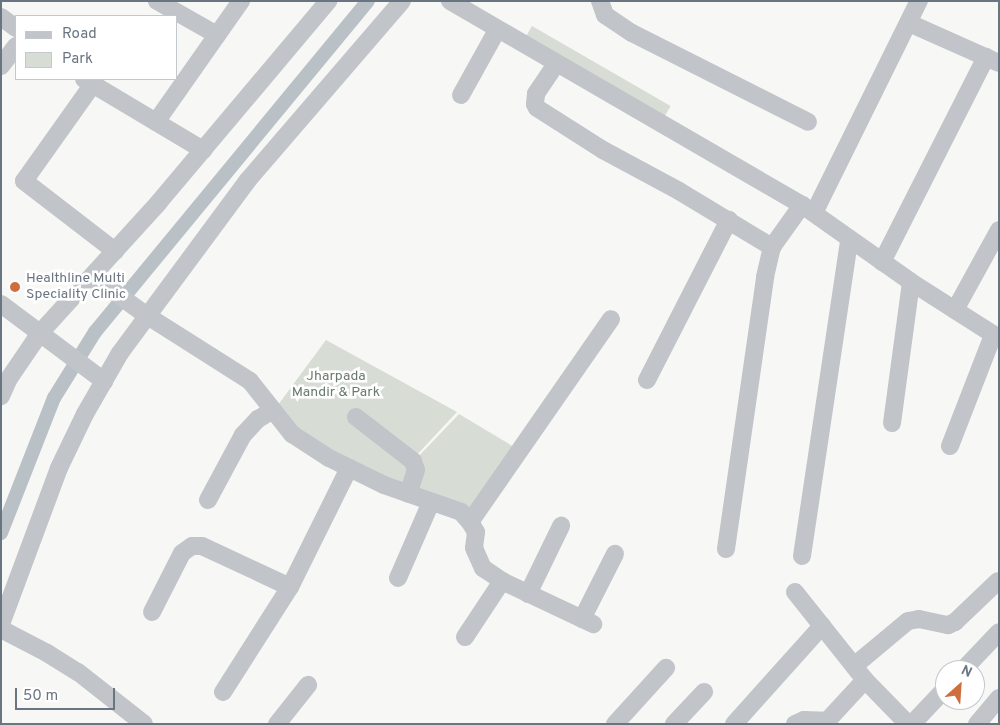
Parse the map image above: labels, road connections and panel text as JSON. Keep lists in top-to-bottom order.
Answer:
{
  "parks": ["Jharpada Mandir & Park"],
  "places": ["Healthline Multi Speciality Clinic"],
  "legend": ["Road", "Park"],
  "scale_bar": "50 m",
  "north": "top right"
}
